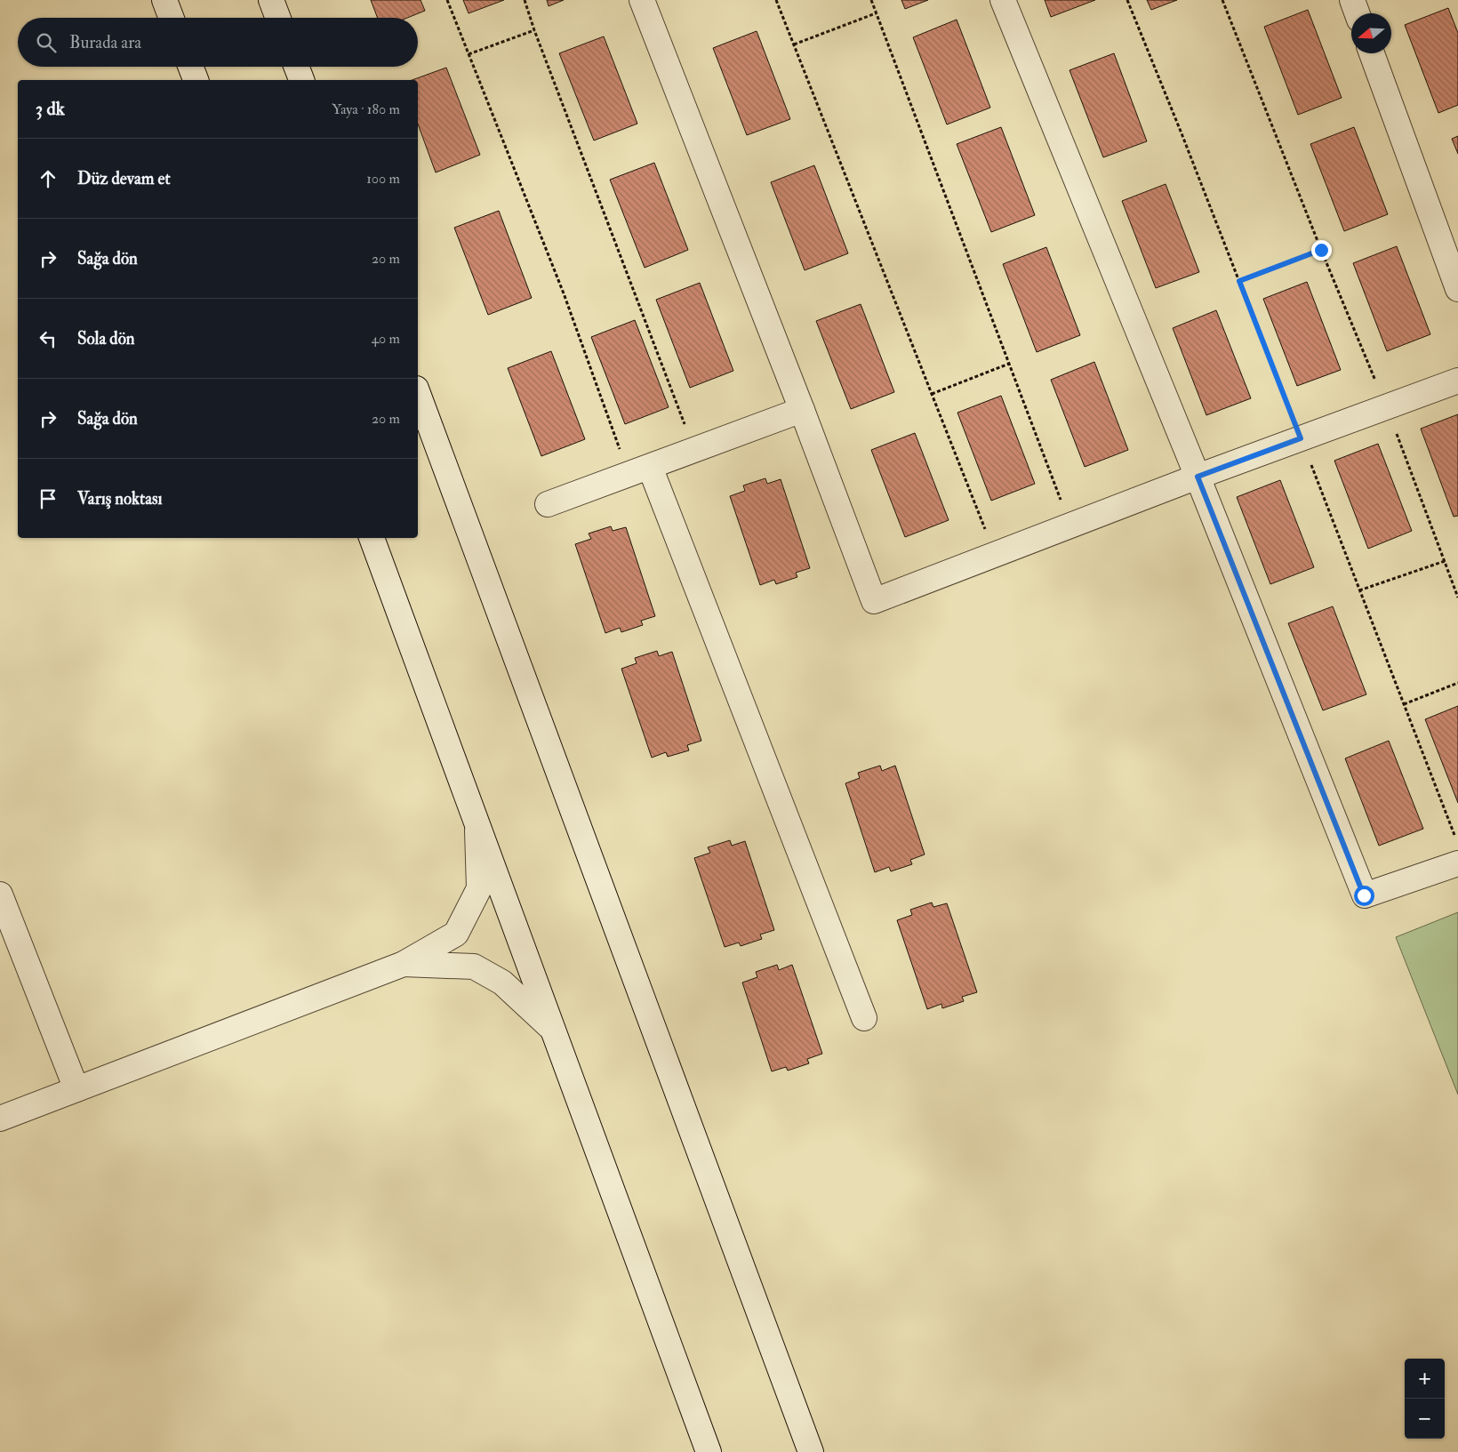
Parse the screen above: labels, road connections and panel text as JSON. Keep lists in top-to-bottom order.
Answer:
{
  "north": "left",
  "page": {
    "search": "Burada ara",
    "heading": ["3 dk", "Yaya · 180 m"],
    "list": [
      ["Düz devam et", "100 m"],
      ["Sağa dön", "20 m"],
      ["Sola dön", "40 m"],
      ["Sağa dön", "20 m"],
      "Varış noktası"
    ],
    "map_buttons": ["+", "−"]
  }
}
